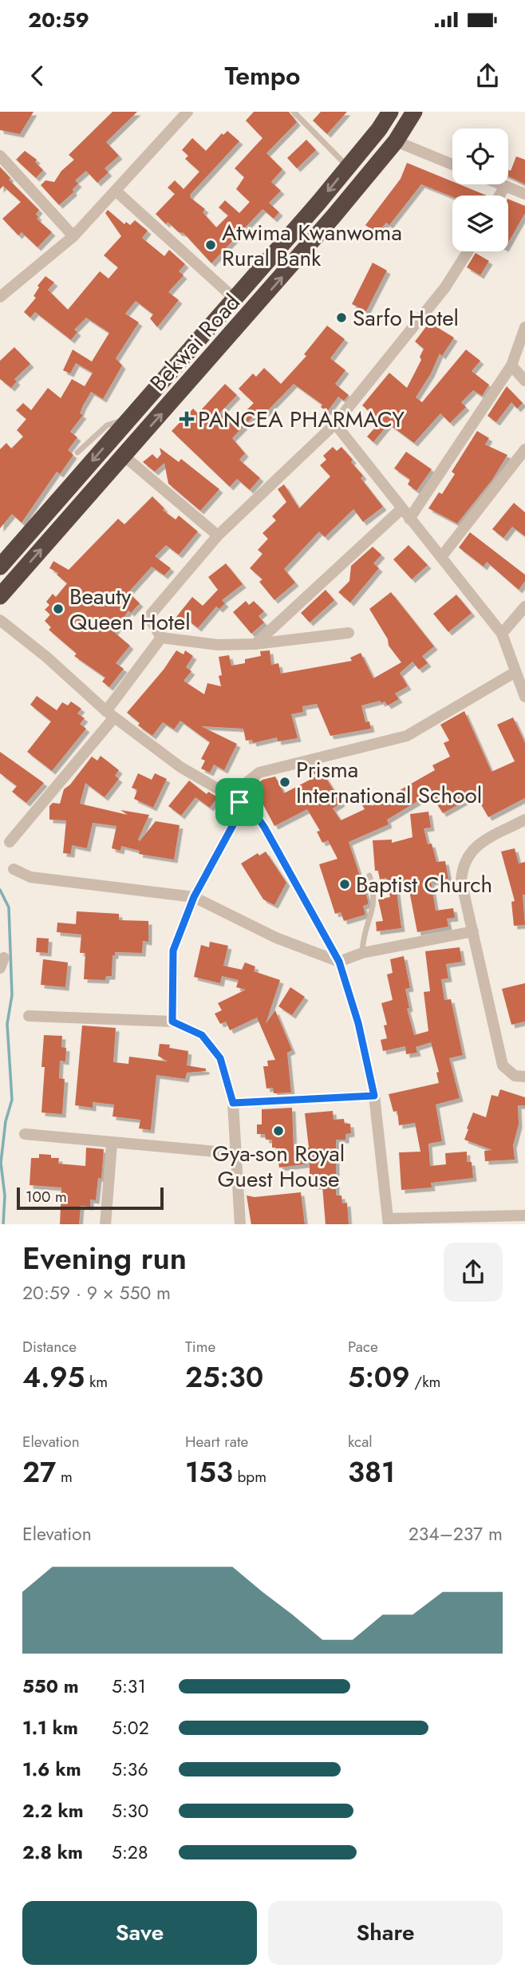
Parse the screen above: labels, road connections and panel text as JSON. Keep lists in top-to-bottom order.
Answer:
{
  "streets": {
    "highway": ["Bekwai Road"]
  },
  "places": {
    "other": [
      "Atwima Kwanwoma Rural Bank",
      "Sarfo Hotel",
      "Beauty Queen Hotel",
      "Prisma International School",
      "Baptist Church",
      "Gya-son Royal Guest House"
    ],
    "health": ["PANCEA PHARMACY"]
  },
  "scale_bar": "100 m",
  "page": {
    "status": "20:59",
    "header": "Tempo",
    "scale": "100 m",
    "heading": ["Evening run", "20:59 · 9 × 550 m"],
    "stats": [
      ["Distance", "4.95 km"],
      ["Time", "25:30"],
      ["Pace", "5:09 /km"],
      ["Elevation", "27 m"],
      ["Heart rate", "153 bpm"],
      ["kcal", "381"]
    ],
    "chart": ["Elevation", "234–237 m"],
    "list": [
      {
        "name": "550 m",
        "note": "5:31"
      },
      {
        "name": "1.1 km",
        "note": "5:02"
      },
      {
        "name": "1.6 km",
        "note": "5:36"
      },
      {
        "name": "2.2 km",
        "note": "5:30"
      },
      {
        "name": "2.8 km",
        "note": "5:28"
      }
    ],
    "buttons": ["Save", "Share"]
  }
}
